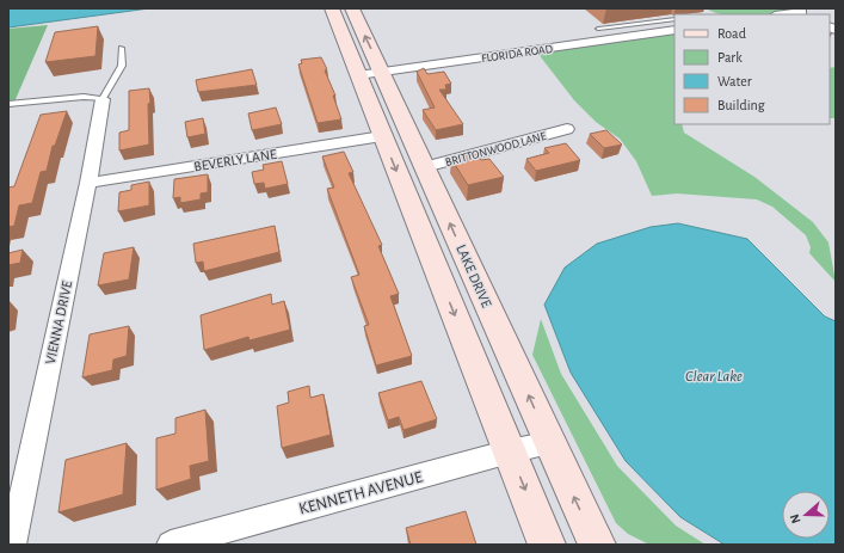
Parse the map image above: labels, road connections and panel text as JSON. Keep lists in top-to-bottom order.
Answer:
{
  "streets": {
    "main road": ["LAKE DRIVE"],
    "street": [
      "FLORIDA ROAD",
      "BRITTONWOOD LANE",
      "BEVERLY LANE",
      "VIENNA DRIVE",
      "KENNETH AVENUE"
    ]
  },
  "crossings": [
    ["FLORIDA ROAD", "LAKE DRIVE"],
    ["BRITTONWOOD LANE", "LAKE DRIVE"],
    ["BEVERLY LANE", "LAKE DRIVE"],
    ["BEVERLY LANE", "VIENNA DRIVE"],
    ["LAKE DRIVE", "KENNETH AVENUE"]
  ],
  "water": ["Clear Lake"],
  "legend": [
    "Road",
    "Park",
    "Water",
    "Building"
  ],
  "north": "left"
}
